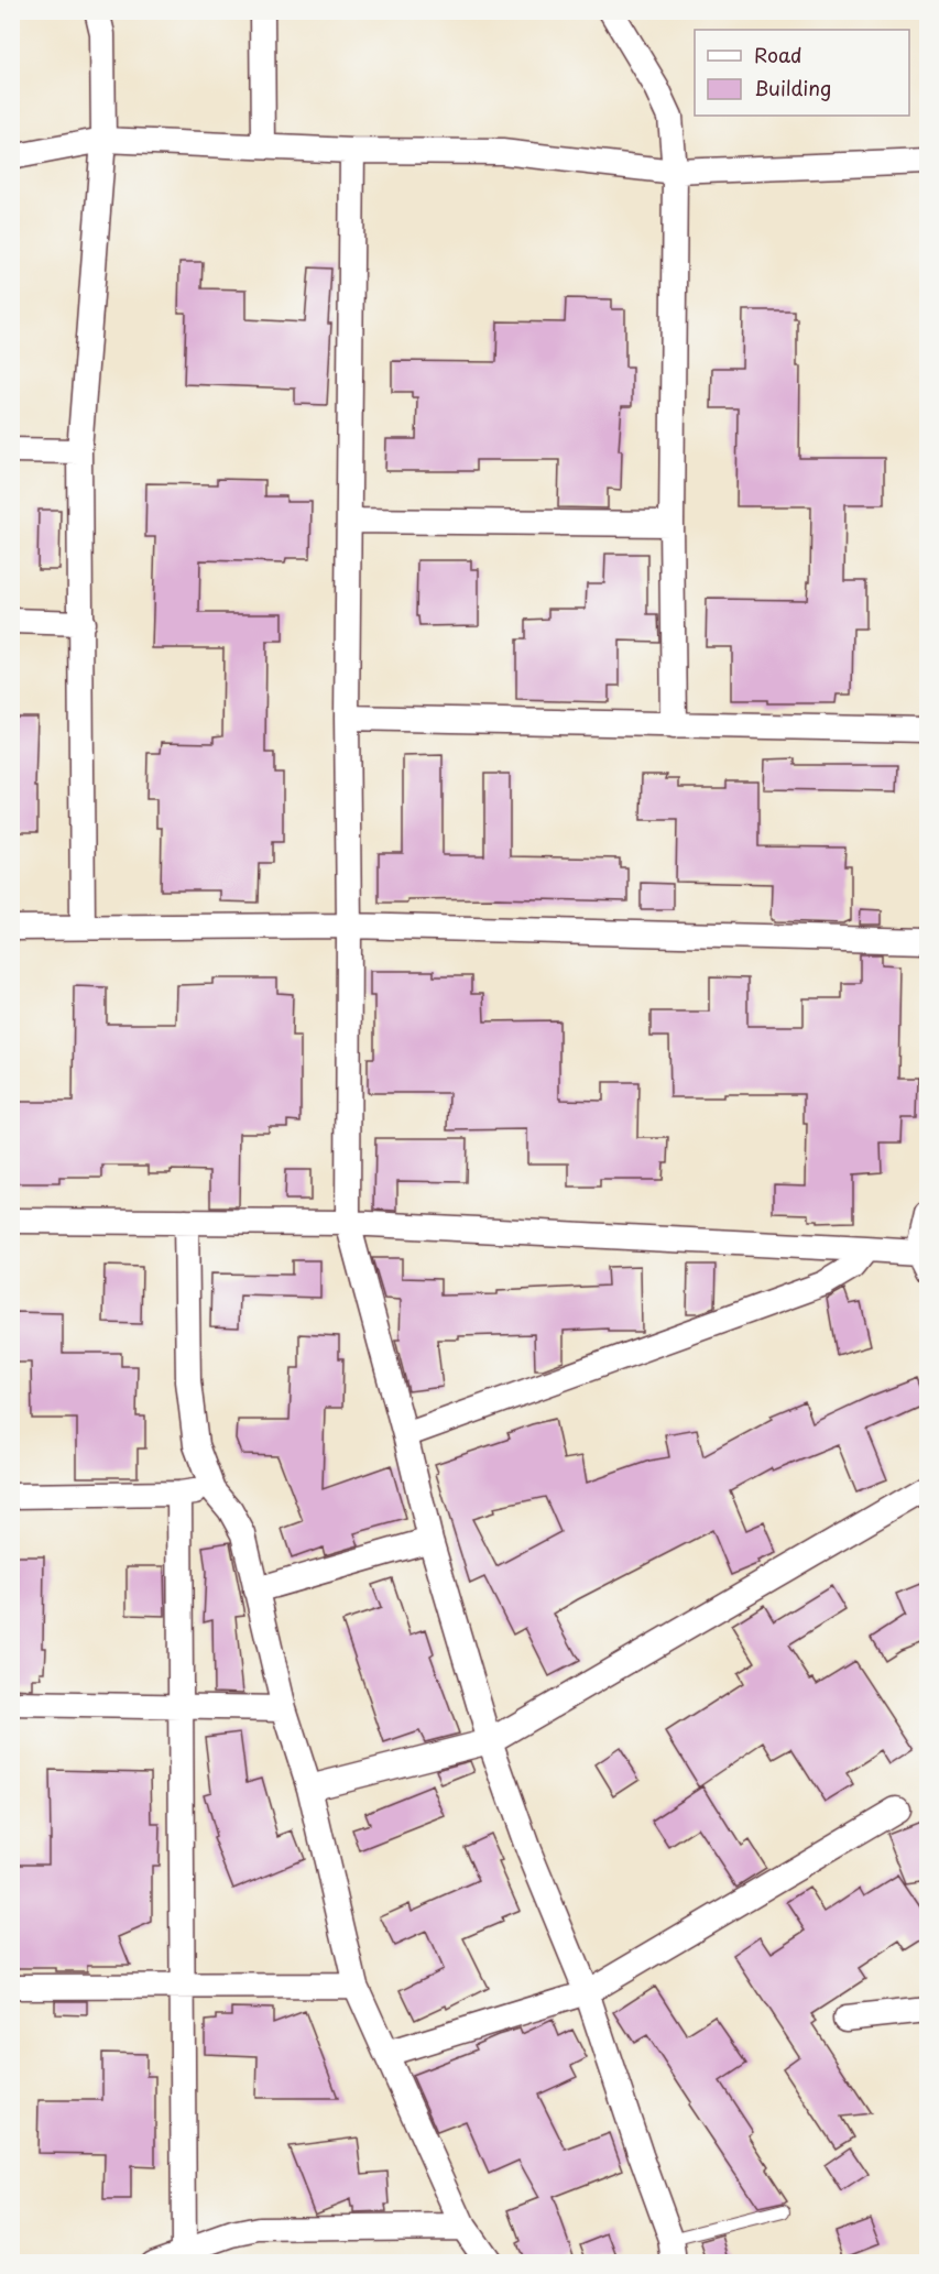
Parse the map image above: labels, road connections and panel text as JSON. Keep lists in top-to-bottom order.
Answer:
{
  "legend": ["Road", "Building"]
}
